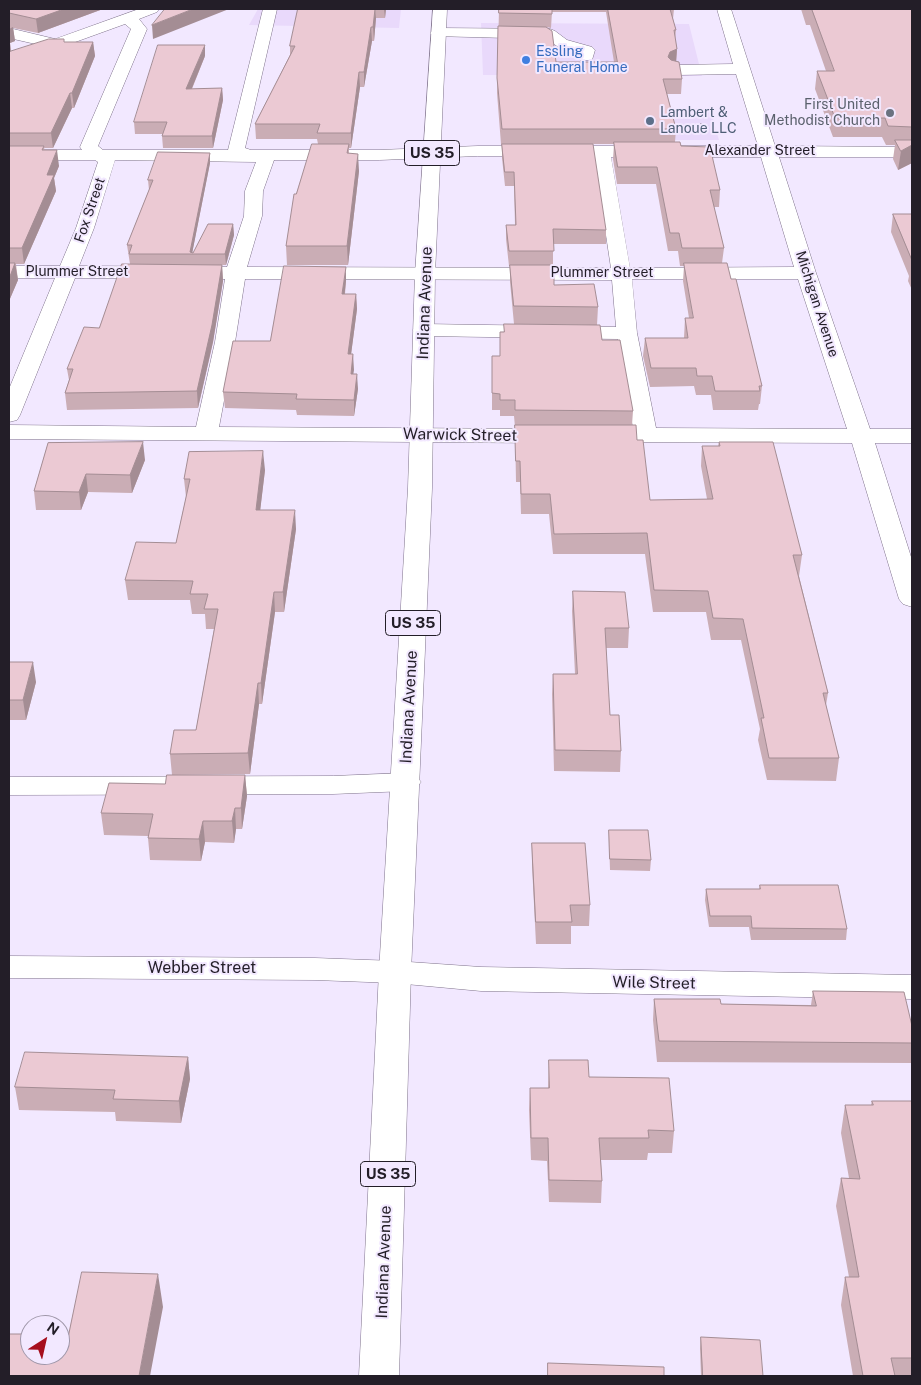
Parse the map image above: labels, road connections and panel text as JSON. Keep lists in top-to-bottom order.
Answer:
{
  "streets": {
    "street": [
      "Alexander Street",
      "US 35",
      "Fox Street",
      "Plummer Street",
      "Indiana Avenue",
      "Michigan Avenue",
      "Warwick Street",
      "Webber Street",
      "Wile Street"
    ]
  },
  "crossings": [
    ["Alexander Street", "Fox Street"],
    ["Alexander Street", "Indiana Avenue"],
    ["Alexander Street", "Michigan Avenue"],
    ["Fox Street", "Plummer Street"],
    ["Plummer Street", "Indiana Avenue"],
    ["Plummer Street", "Michigan Avenue"],
    ["Indiana Avenue", "Warwick Street"],
    ["Indiana Avenue", "Webber Street"],
    ["Indiana Avenue", "Wile Street"],
    ["Michigan Avenue", "Warwick Street"],
    ["Webber Street", "Wile Street"]
  ],
  "places": ["Essling Funeral Home", "First United Methodist Church", "Lambert & Lanoue LLC"],
  "north": "top right"
}
